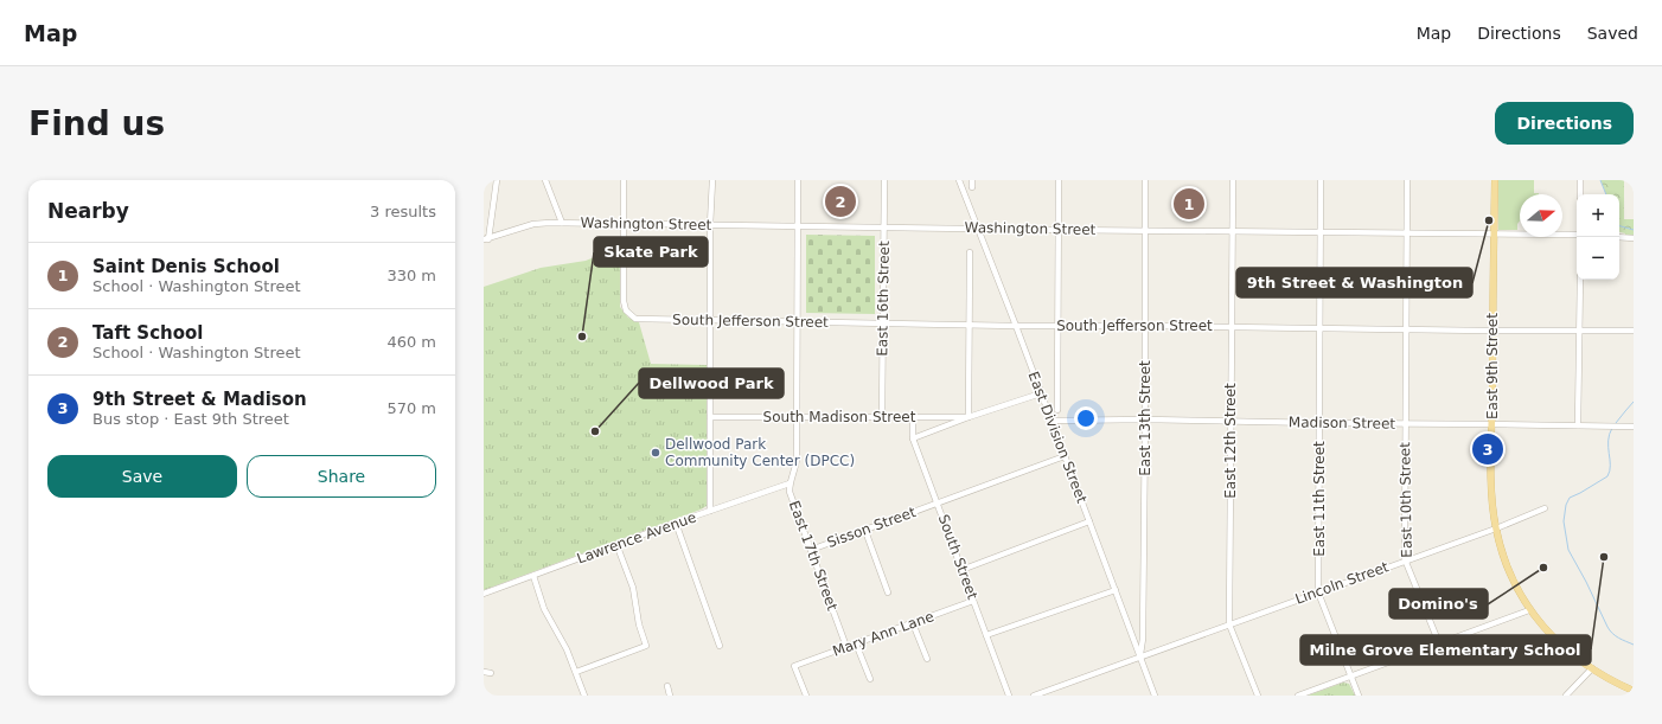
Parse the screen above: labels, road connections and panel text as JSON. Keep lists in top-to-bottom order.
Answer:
{
  "streets": {
    "main road": ["East 9th Street"],
    "street": [
      "Washington Street",
      "East 16th Street",
      "South Jefferson Street",
      "South Madison Street",
      "East 13th Street",
      "Madison Street",
      "East Division Street",
      "East 12th Street",
      "East 11th Street",
      "East 10th Street",
      "Sisson Street",
      "Lawrence Avenue",
      "East 17th Street",
      "South Street",
      "Lincoln Street",
      "Mary Ann Lane"
    ]
  },
  "crossings": [
    ["Washington Street", "East 16th Street"],
    ["Washington Street", "South Jefferson Street"],
    ["Washington Street", "East 9th Street"],
    ["Washington Street", "East 13th Street"],
    ["Washington Street", "East Division Street"],
    ["Washington Street", "East 12th Street"],
    ["Washington Street", "East 11th Street"],
    ["Washington Street", "East 10th Street"],
    ["Washington Street", "East 17th Street"],
    ["East 16th Street", "South Jefferson Street"],
    ["East 16th Street", "South Madison Street"],
    ["South Jefferson Street", "East 9th Street"],
    ["South Jefferson Street", "East 13th Street"],
    ["South Jefferson Street", "East Division Street"],
    ["South Jefferson Street", "East 12th Street"],
    ["South Jefferson Street", "East 11th Street"],
    ["South Jefferson Street", "East 10th Street"],
    ["South Jefferson Street", "East 17th Street"],
    ["East 9th Street", "Madison Street"],
    ["East 9th Street", "Lincoln Street"],
    ["South Madison Street", "East 17th Street"],
    ["South Madison Street", "South Street"],
    ["East 13th Street", "Madison Street"],
    ["East 13th Street", "East Division Street"],
    ["East 13th Street", "Lincoln Street"],
    ["Madison Street", "East Division Street"],
    ["Madison Street", "East 12th Street"],
    ["Madison Street", "East 11th Street"],
    ["Madison Street", "East 10th Street"],
    ["East Division Street", "Sisson Street"],
    ["East Division Street", "Lincoln Street"],
    ["East 12th Street", "Lincoln Street"],
    ["East 11th Street", "Lincoln Street"],
    ["East 10th Street", "Lincoln Street"],
    ["Sisson Street", "East 17th Street"],
    ["Sisson Street", "South Street"],
    ["Lawrence Avenue", "East 17th Street"],
    ["East 17th Street", "Mary Ann Lane"],
    ["South Street", "Mary Ann Lane"]
  ],
  "places": [
    "9th Street & Washington",
    "Skate Park",
    "Dellwood Park",
    "Dellwood Park Community Center (DPCC)",
    "Milne Grove Elementary School",
    "Domino's"
  ],
  "north": "right",
  "page": {
    "header": "Map",
    "nav": ["Map", "Directions", "Saved"],
    "buttons": [
      "Directions",
      ["Save", "Share"]
    ],
    "title": "Find us",
    "heading": ["Nearby", "3 results"],
    "pins": ["2", "1", "3"],
    "map_buttons": ["+", "−"],
    "list": [
      {
        "mark": "1",
        "name": "Saint Denis School",
        "note": "School · Washington Street",
        "value": "330 m"
      },
      {
        "mark": "2",
        "name": "Taft School",
        "note": "School · Washington Street",
        "value": "460 m"
      },
      {
        "mark": "3",
        "name": "9th Street & Madison",
        "note": "Bus stop · East 9th Street",
        "value": "570 m"
      }
    ]
  }
}
